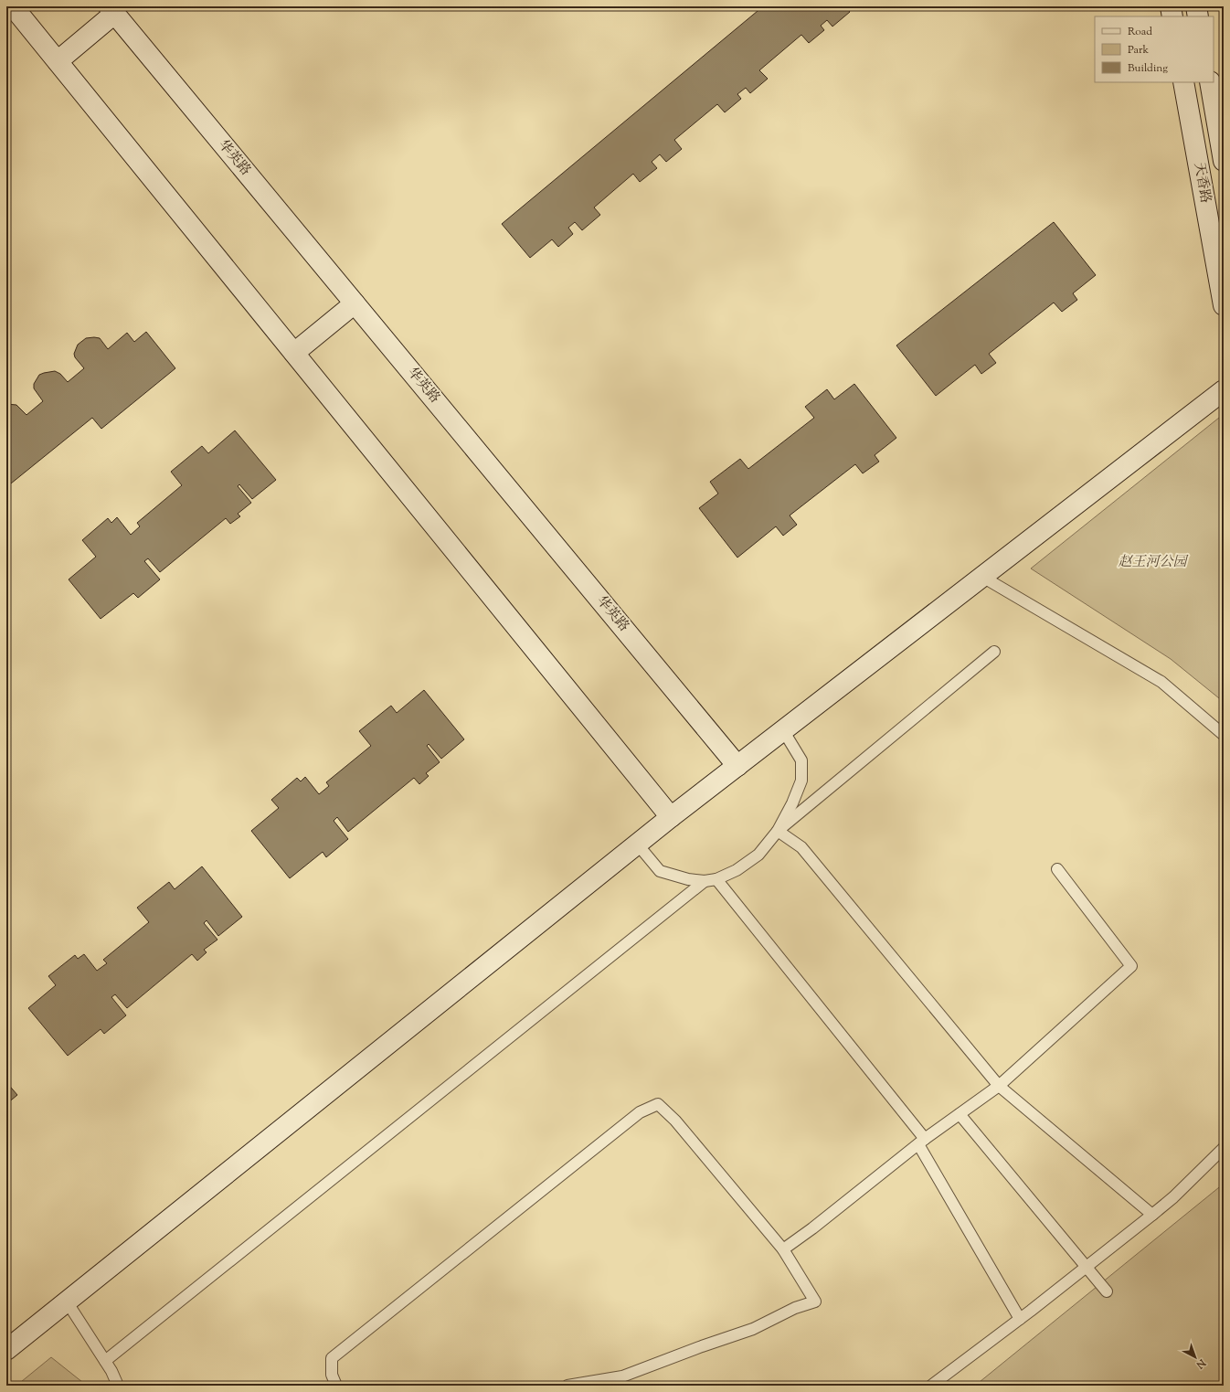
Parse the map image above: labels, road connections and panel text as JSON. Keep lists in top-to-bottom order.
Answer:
{
  "streets": {
    "main road": ["华英路", "天香路"]
  },
  "parks": ["赵王河公园"],
  "legend": ["Road", "Park", "Building"],
  "north": "bottom right"
}
